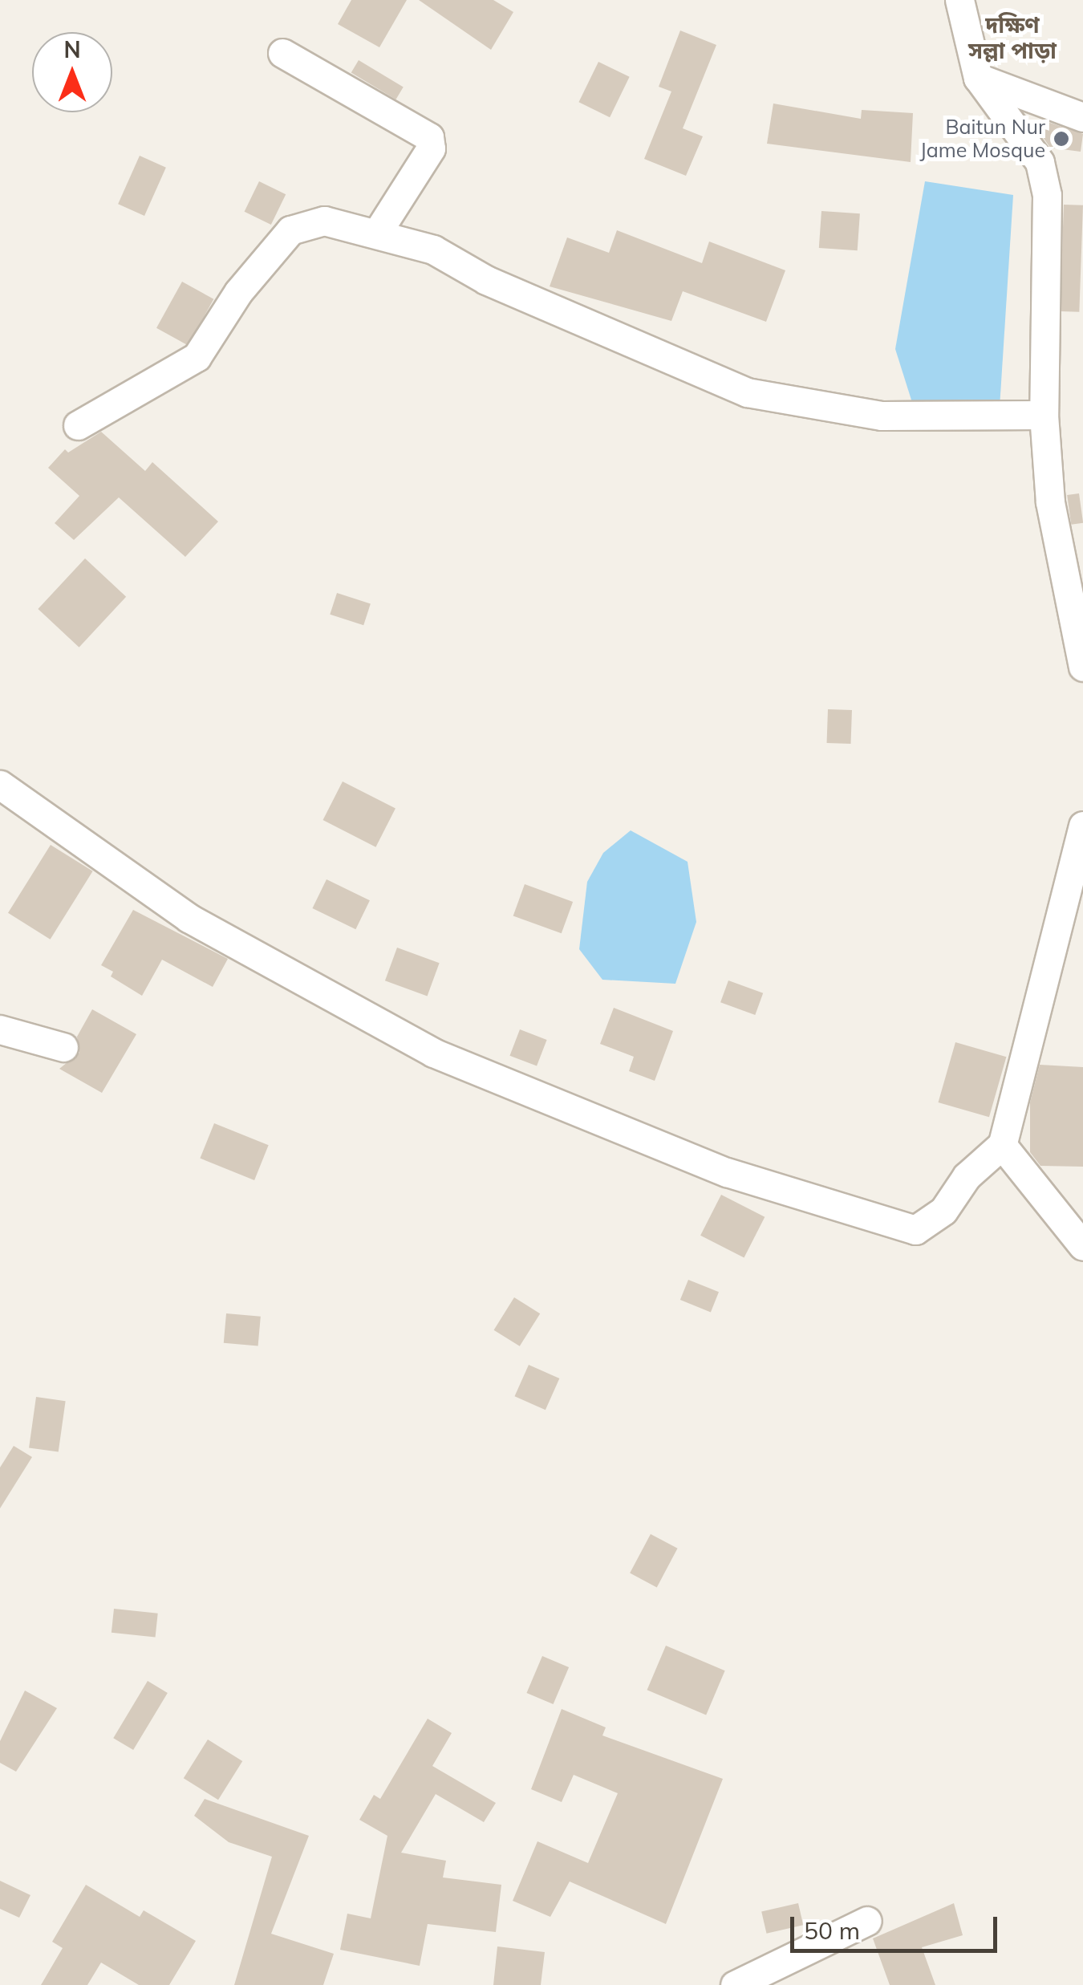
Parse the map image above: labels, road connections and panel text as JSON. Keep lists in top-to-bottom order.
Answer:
{
  "districts": ["দক্ষিণ সল্লা পাড়া"],
  "places": ["Baitun Nur Jame Mosque"],
  "scale_bar": "50 m",
  "north": "top"
}
